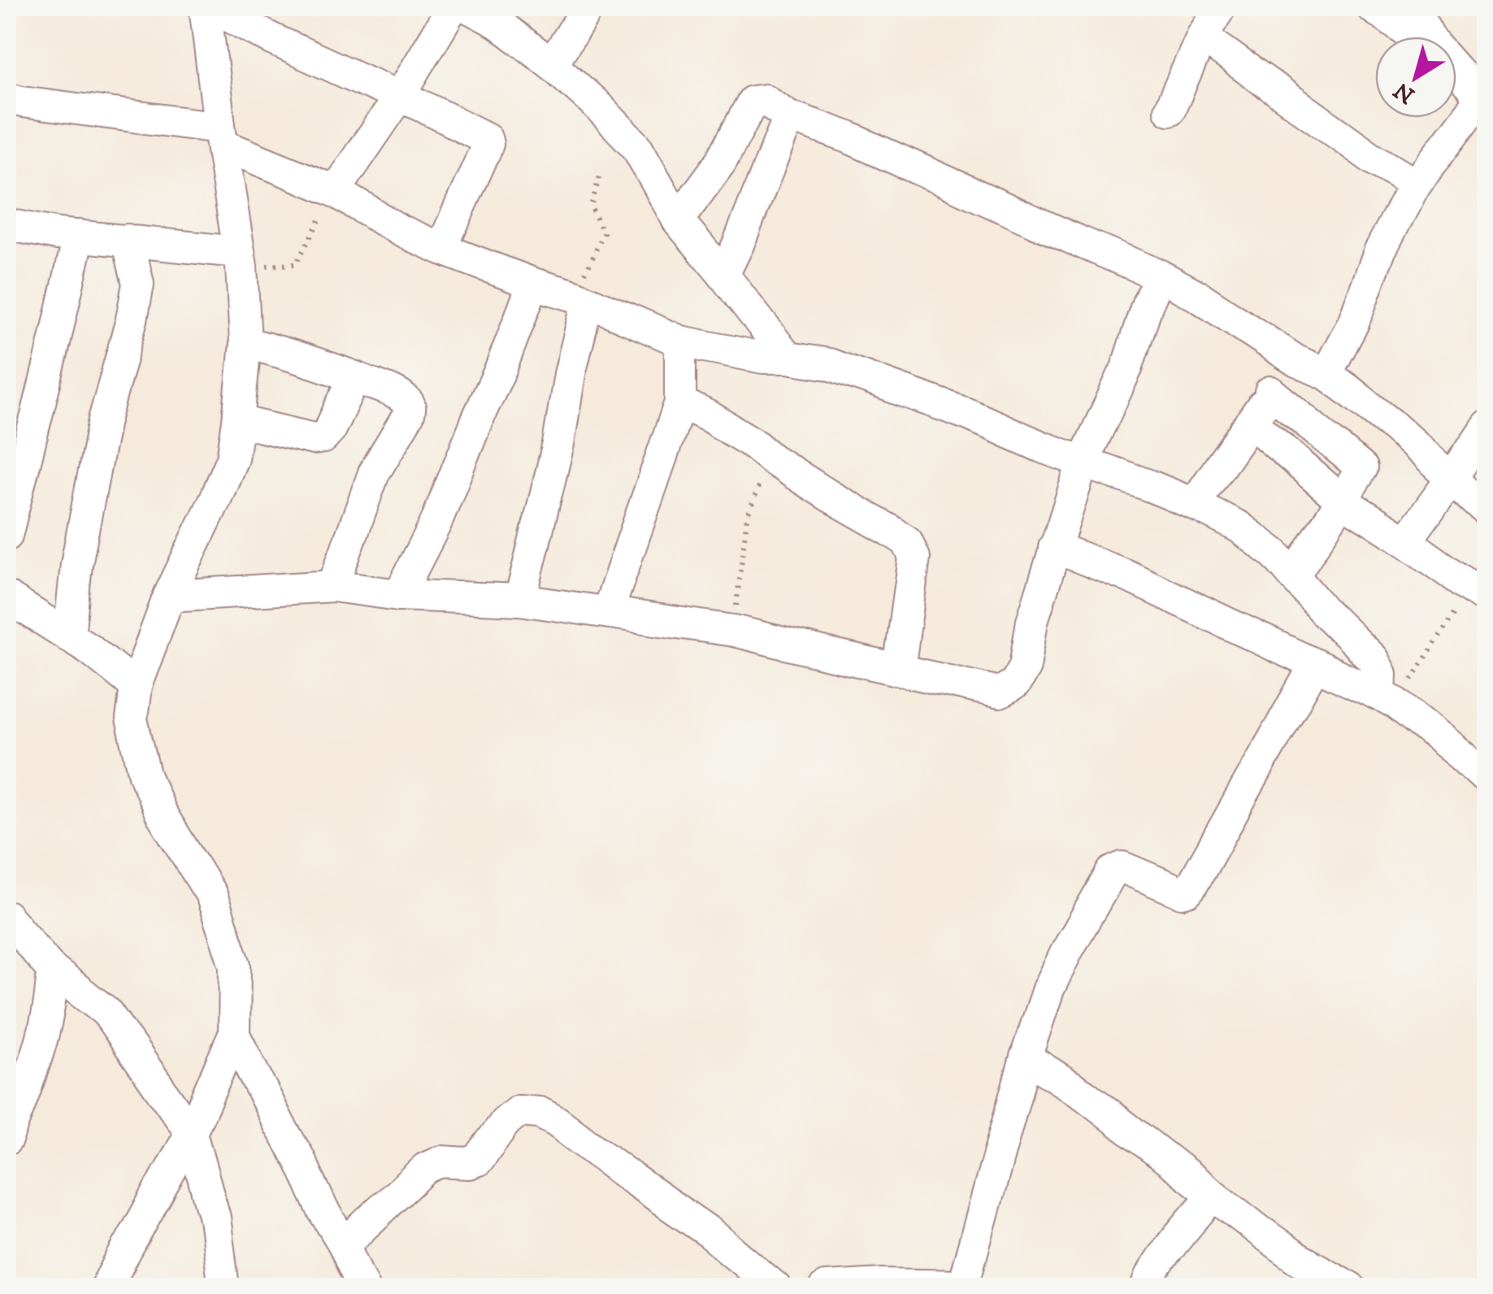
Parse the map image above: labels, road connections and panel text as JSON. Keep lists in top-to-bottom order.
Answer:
{
  "north": "bottom left"
}
